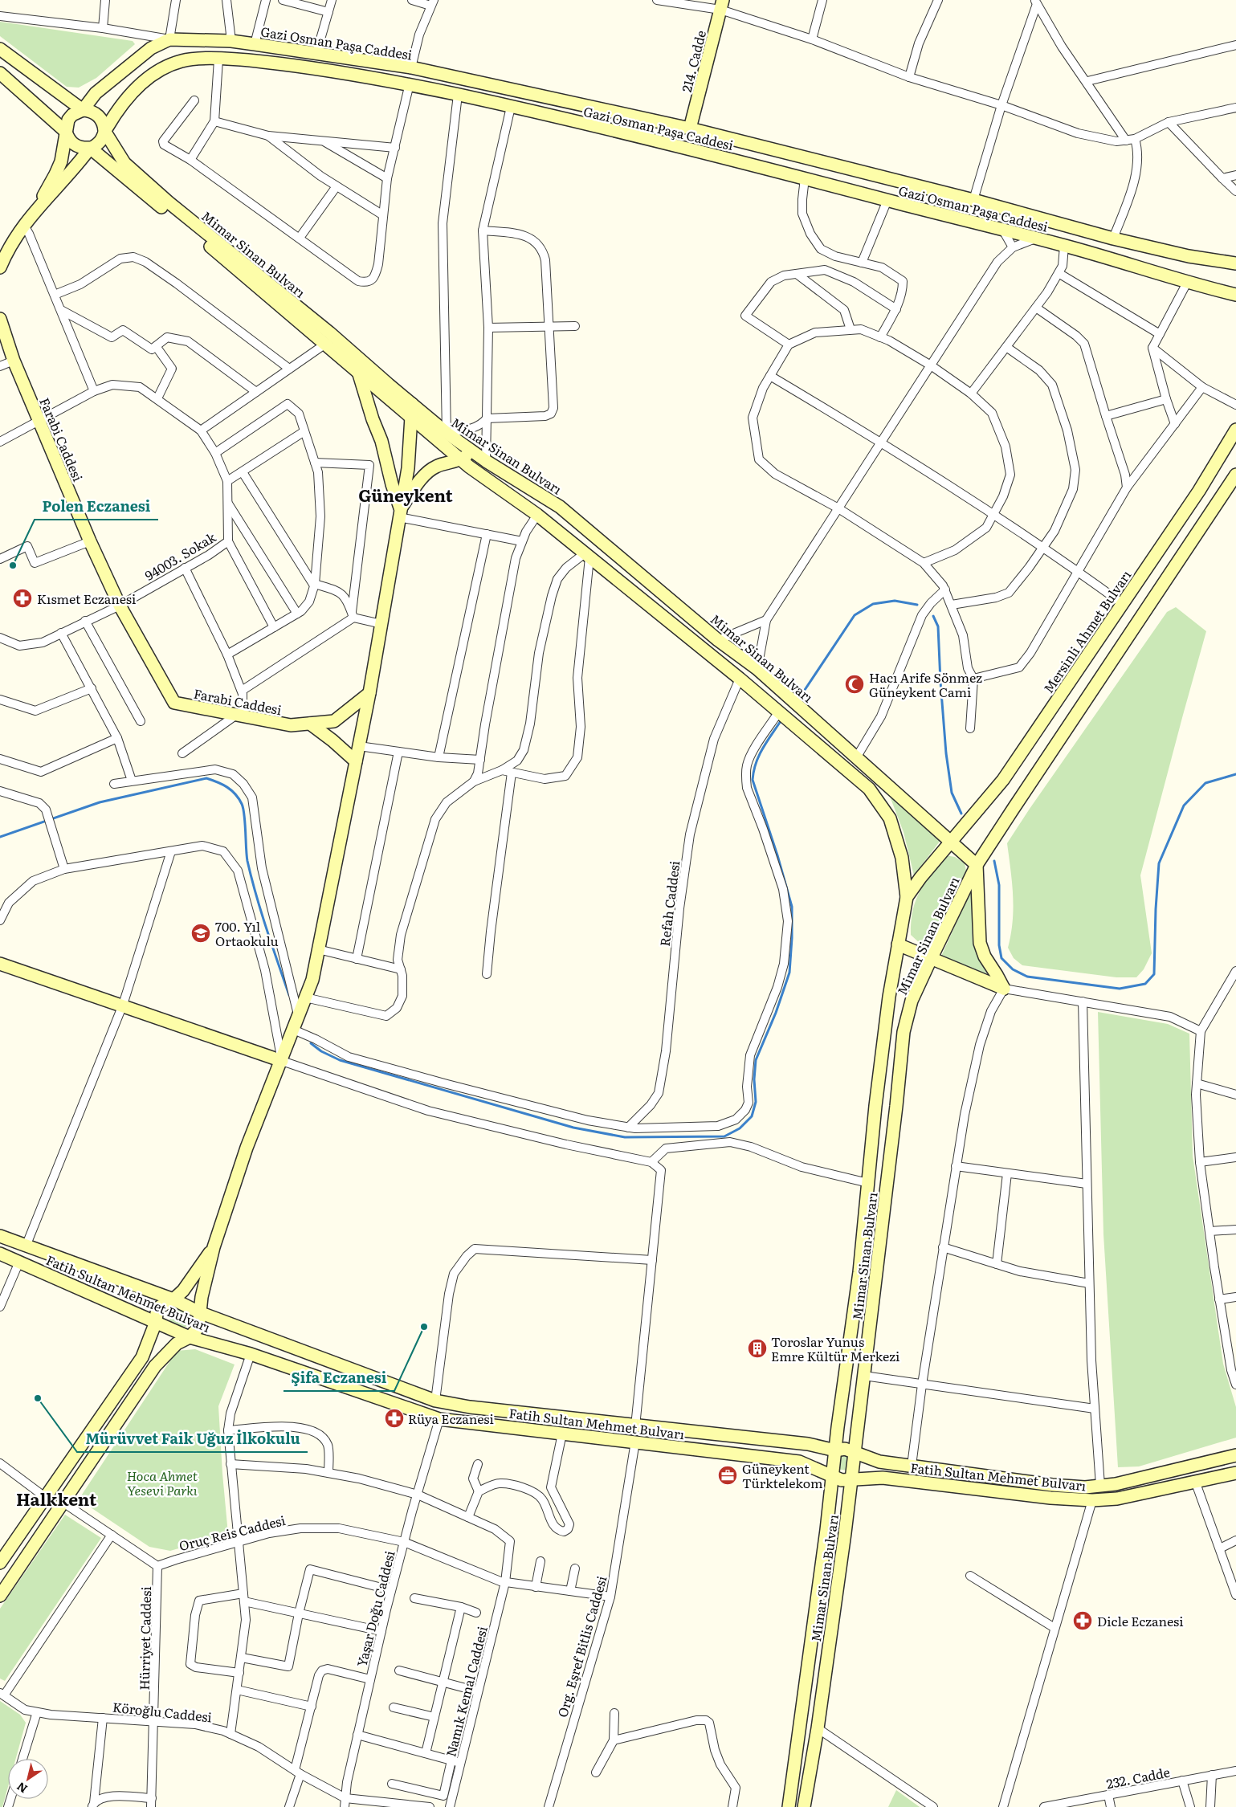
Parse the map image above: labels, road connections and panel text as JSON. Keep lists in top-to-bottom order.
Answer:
{
  "streets": {
    "main road": [
      "Gazi Osman Paşa Caddesi",
      "214. Cadde",
      "Mimar Sinan Bulvarı",
      "Farabi Caddesi",
      "Mersinli Ahmet Bulvarı",
      "Fatih Sultan Mehmet Bulvarı"
    ],
    "street": [
      "94003. Sokak",
      "Refah Caddesi",
      "Oruç Reis Caddesi",
      "Yaşar Doğu Caddesi",
      "Hürriyet Caddesi",
      "Org. Eşref Bitlis Caddesi",
      "Namık Kemal Caddesi",
      "Köroğlu Caddesi",
      "232. Cadde"
    ]
  },
  "crossings": [
    ["Gazi Osman Paşa Caddesi", "214. Cadde"],
    ["Gazi Osman Paşa Caddesi", "Mimar Sinan Bulvarı"],
    ["Mimar Sinan Bulvarı", "Mersinli Ahmet Bulvarı"],
    ["Mimar Sinan Bulvarı", "Refah Caddesi"],
    ["Mimar Sinan Bulvarı", "Fatih Sultan Mehmet Bulvarı"],
    ["Farabi Caddesi", "94003. Sokak"],
    ["Fatih Sultan Mehmet Bulvarı", "Yaşar Doğu Caddesi"],
    ["Fatih Sultan Mehmet Bulvarı", "Org. Eşref Bitlis Caddesi"],
    ["Oruç Reis Caddesi", "Yaşar Doğu Caddesi"],
    ["Oruç Reis Caddesi", "Hürriyet Caddesi"],
    ["Oruç Reis Caddesi", "Org. Eşref Bitlis Caddesi"],
    ["Oruç Reis Caddesi", "Namık Kemal Caddesi"],
    ["Yaşar Doğu Caddesi", "Köroğlu Caddesi"],
    ["Hürriyet Caddesi", "Köroğlu Caddesi"]
  ],
  "districts": ["Güneykent", "Halkkent"],
  "parks": ["Hoca Ahmet Yesevi Parkı"],
  "places": {
    "other": ["Polen Eczanesi", "Şifa Eczanesi", "Mürüvvet Faik Uğuz İlkokulu"],
    "pharmacy": ["Kısmet Eczanesi", "Rüya Eczanesi", "Dicle Eczanesi"],
    "mosque": ["Hacı Arife Sönmez Güneykent Cami"],
    "school or university": ["700. Yıl Ortaokulu"],
    "building": ["Toroslar Yunus Emre Kültür Merkezi"],
    "office": ["Güneykent Türktelekom"]
  },
  "north": "bottom left"
}
